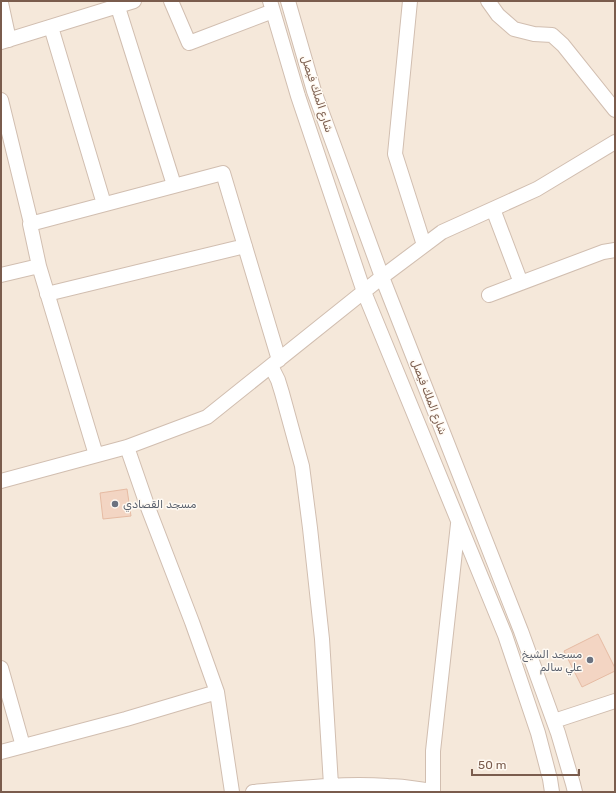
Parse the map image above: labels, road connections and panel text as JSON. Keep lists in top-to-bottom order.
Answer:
{
  "streets": {
    "street": ["شارع الملك فيصل"]
  },
  "places": ["مسجد القصادي", "مسجد الشيخ علي سالم"],
  "scale_bar": "50 m"
}
